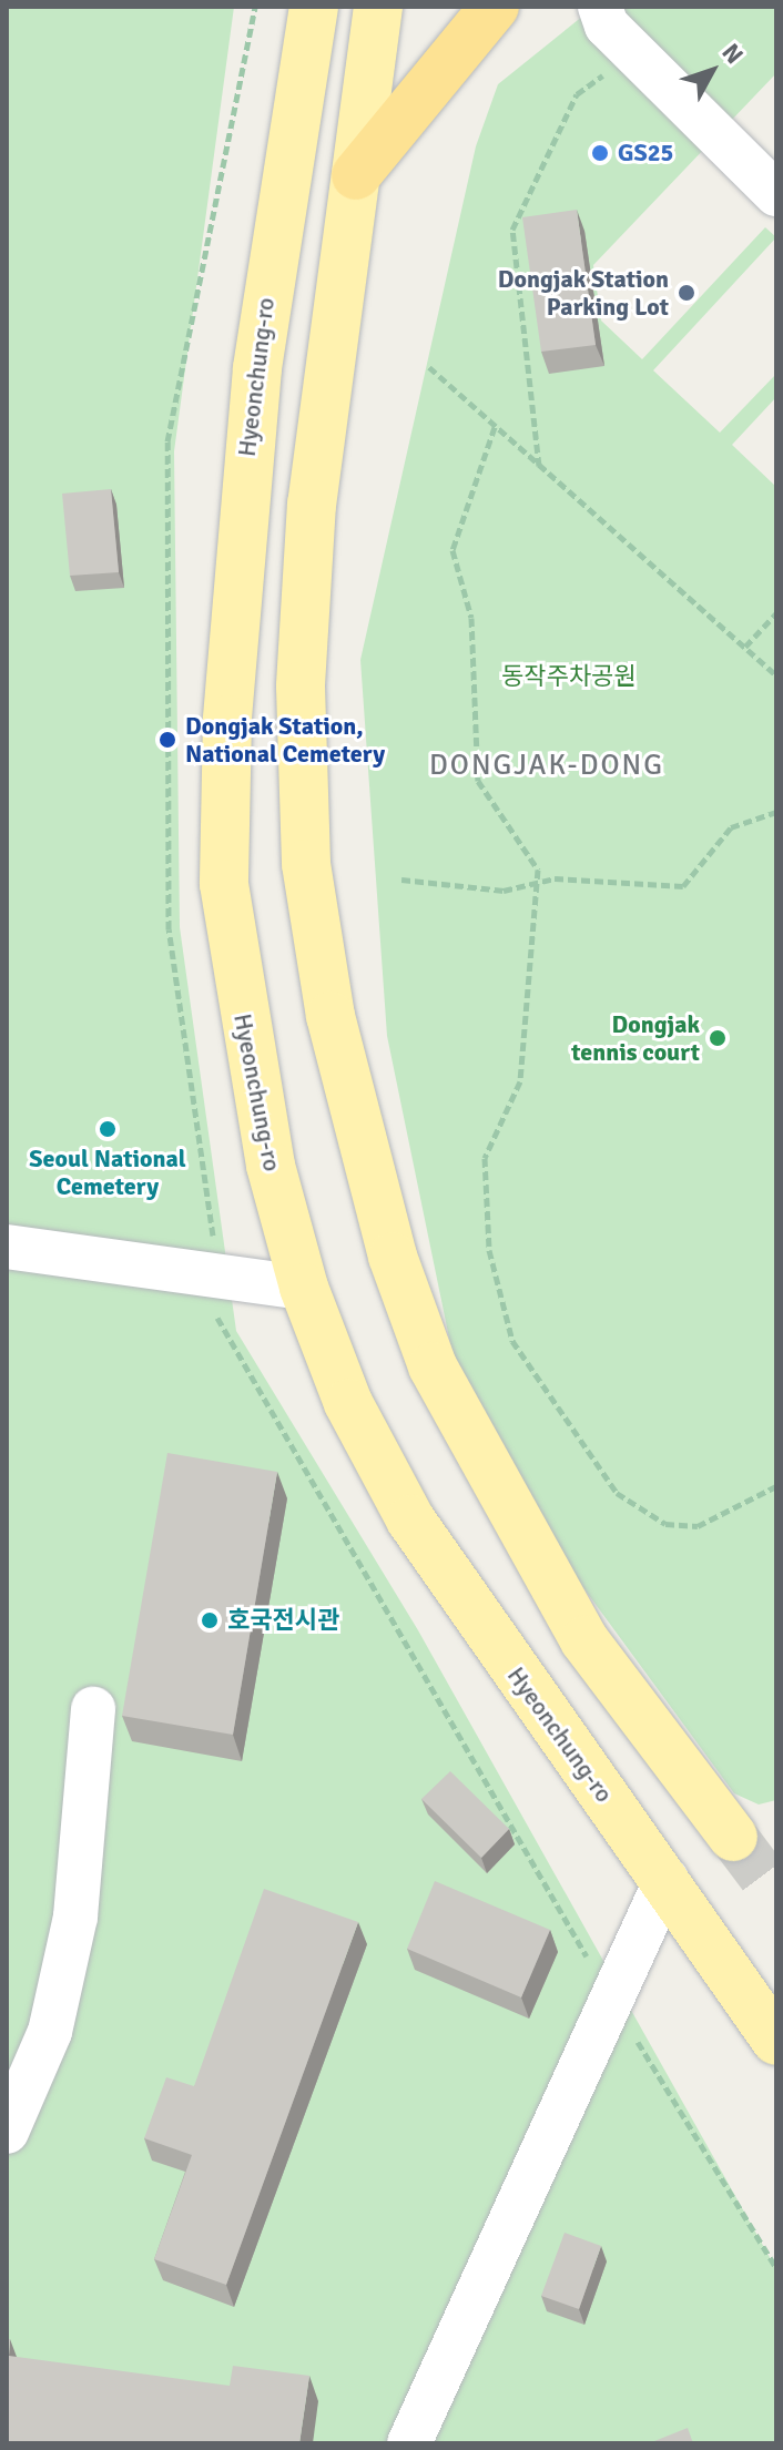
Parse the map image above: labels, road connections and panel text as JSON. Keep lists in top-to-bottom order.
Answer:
{
  "streets": {
    "main road": ["Hyeonchung-ro"]
  },
  "districts": ["DONGJAK-DONG"],
  "parks": ["동작주차공원"],
  "places": [
    "GS25",
    "Dongjak Station Parking Lot",
    "Dongjak Station, National Cemetery",
    "Dongjak tennis court",
    "Seoul National Cemetery",
    "호국전시관"
  ],
  "north": "top right"
}
